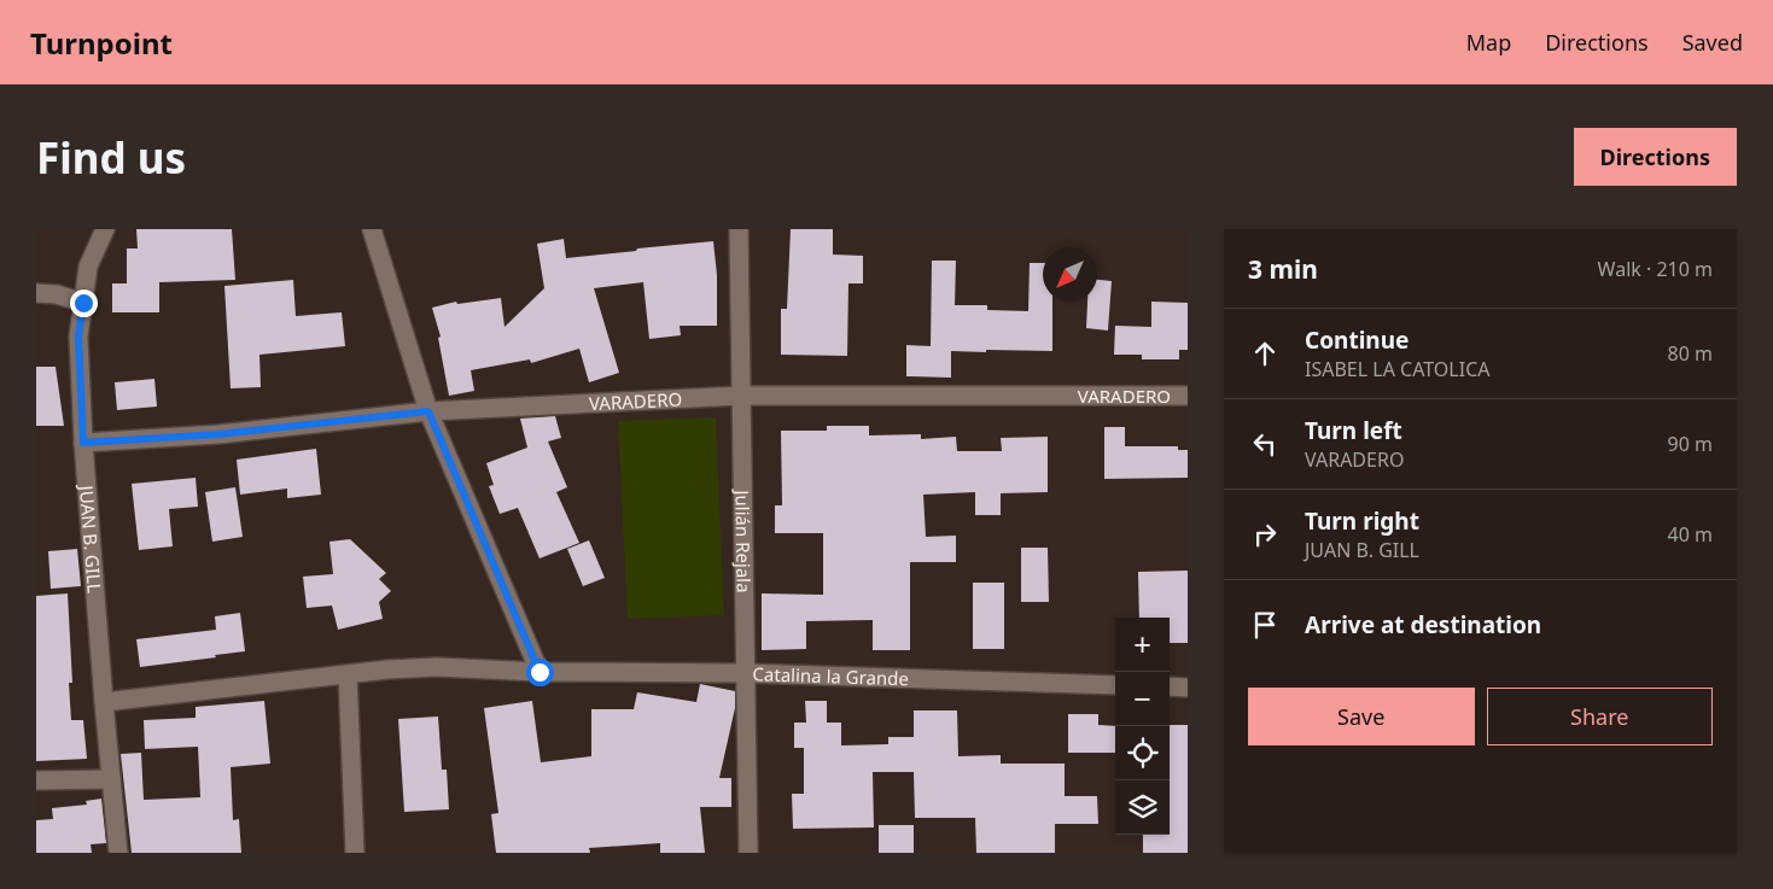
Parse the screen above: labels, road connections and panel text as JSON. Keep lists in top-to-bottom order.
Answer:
{
  "streets": {
    "street": [
      "VARADERO",
      "JUAN B. GILL",
      "Julián Rejala",
      "Catalina la Grande"
    ]
  },
  "crossings": [
    ["VARADERO", "JUAN B. GILL"],
    ["VARADERO", "Julián Rejala"],
    ["JUAN B. GILL", "Catalina la Grande"],
    ["Julián Rejala", "Catalina la Grande"]
  ],
  "north": "bottom left",
  "page": {
    "header": "Turnpoint",
    "nav": ["Map", "Directions", "Saved"],
    "buttons": [
      "Directions",
      ["Save", "Share"]
    ],
    "title": "Find us",
    "heading": ["3 min", "Walk · 210 m"],
    "list": [
      ["Continue", "ISABEL LA CATOLICA", "80 m"],
      ["Turn left", "VARADERO", "90 m"],
      ["Turn right", "JUAN B. GILL", "40 m"],
      "Arrive at destination"
    ],
    "map_buttons": ["+", "−"]
  }
}
